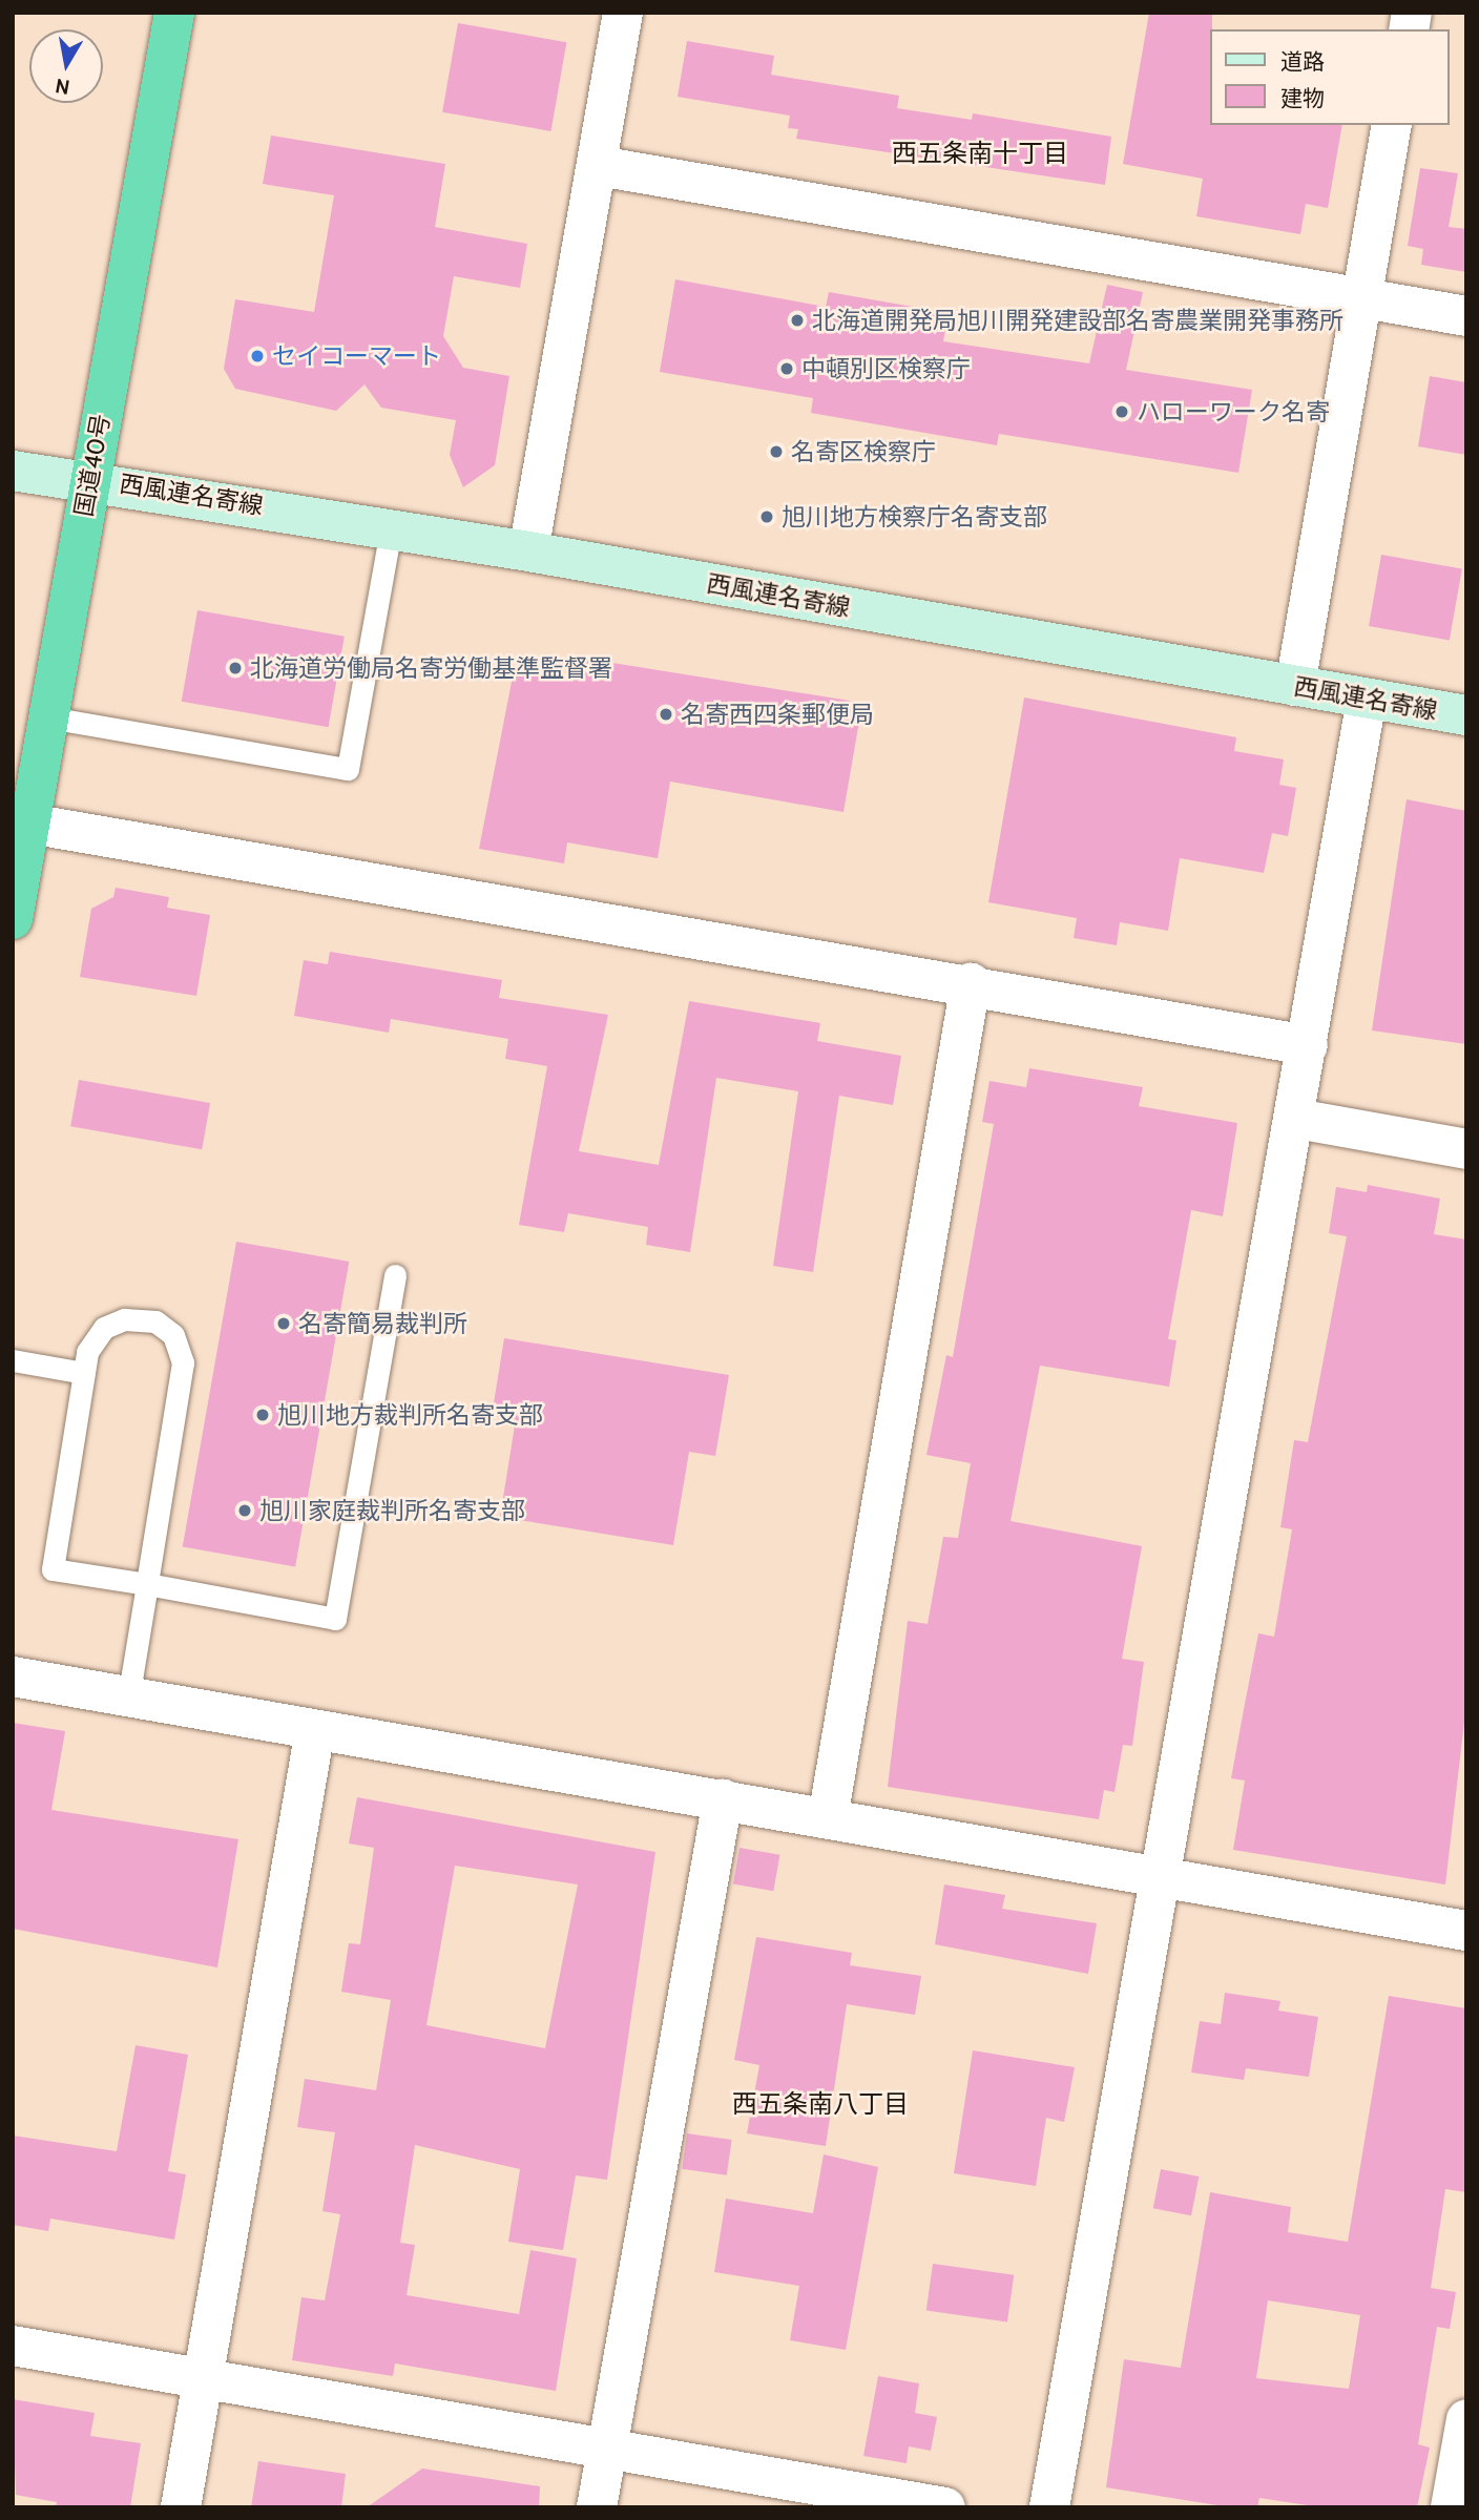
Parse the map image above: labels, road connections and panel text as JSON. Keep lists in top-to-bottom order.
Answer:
{
  "streets": {
    "highway": ["国道40号"],
    "main road": ["西風連名寄線"]
  },
  "crossings": [
    ["国道40号", "西風連名寄線"]
  ],
  "districts": ["西五条南十丁目", "西五条南八丁目"],
  "places": [
    "北海道開発局旭川開発建設部名寄農業開発事務所",
    "セイコーマート",
    "中頓別区検察庁",
    "ハローワーク名寄",
    "名寄区検察庁",
    "旭川地方検察庁名寄支部",
    "北海道労働局名寄労働基準監督署",
    "名寄西四条郵便局",
    "名寄簡易裁判所",
    "旭川地方裁判所名寄支部",
    "旭川家庭裁判所名寄支部"
  ],
  "legend": ["道路", "建物"],
  "north": "bottom"
}
